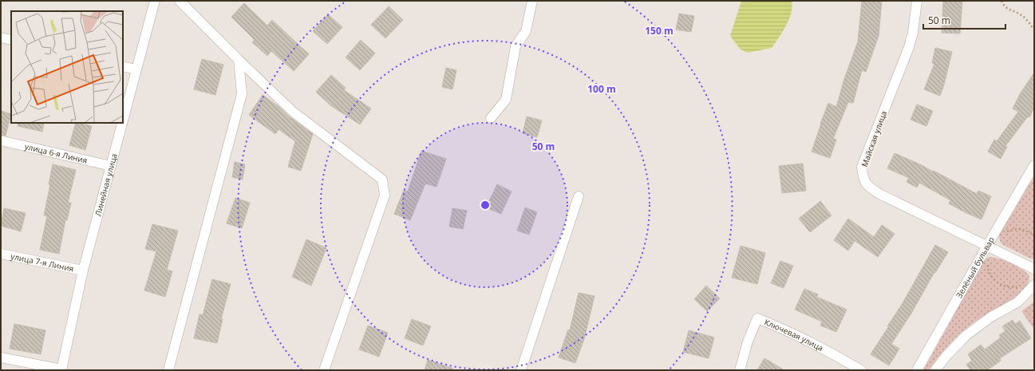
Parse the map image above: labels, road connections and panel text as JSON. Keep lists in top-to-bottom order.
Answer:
{
  "streets": {
    "street": [
      "Майская улица",
      "улица 6-я Линия",
      "Линейная улица",
      "улица 7-я Линия",
      "Зелёный бульвар",
      "Ключевая улица"
    ]
  },
  "crossings": [
    ["Майская улица", "Зелёный бульвар"],
    ["улица 6-я Линия", "Линейная улица"],
    ["Линейная улица", "улица 7-я Линия"]
  ],
  "scale_bar": "50 m",
  "rings": ["150 m", "100 m", "50 m"]
}
